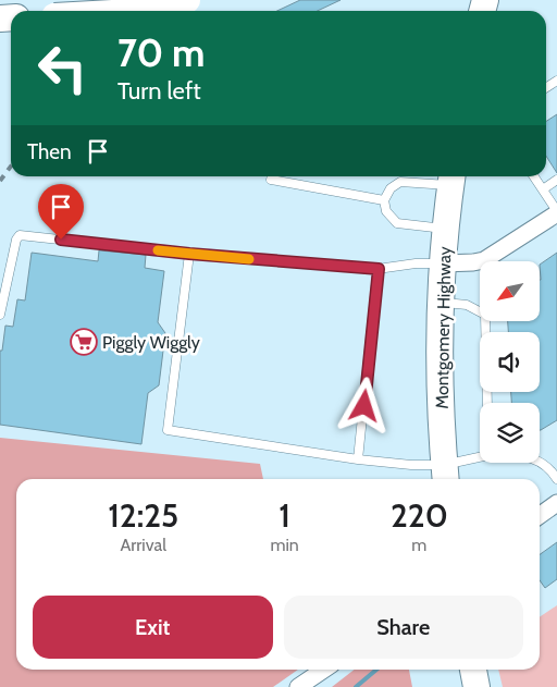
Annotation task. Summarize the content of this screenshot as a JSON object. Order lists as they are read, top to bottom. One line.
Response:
{"streets":{"main road":["Montgomery Highway"]},"places":{"supermarket":["Piggly Wiggly"]},"north":"bottom left","page":{"turn":["70 m","Turn left"],"then":"Then","eta":["12:25","Arrival","1","min","220","m"],"buttons":["Exit","Share"]}}
